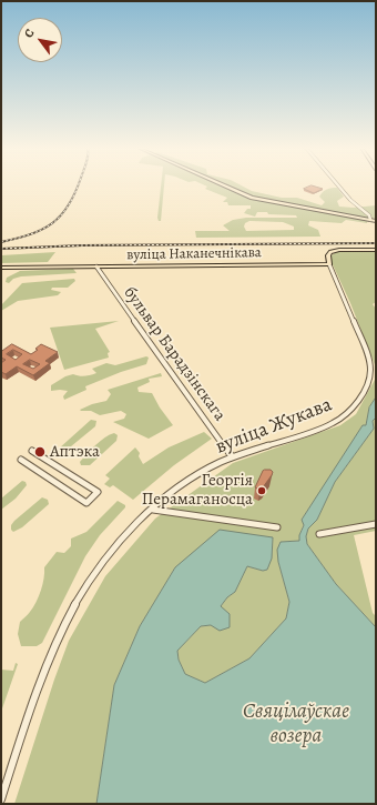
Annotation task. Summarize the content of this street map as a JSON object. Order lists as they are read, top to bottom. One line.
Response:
{"streets":{"main road":["вуліца Наканечнікава"],"street":["бульвар Барадзінскага","вуліца Жукава"]},"crossings":[["вуліца Наканечнікава","бульвар Барадзінскага"],["вуліца Наканечнікава","вуліца Жукава"],["бульвар Барадзінскага","вуліца Жукава"]],"water":["Свяцілаўскае возера"],"places":["Аптэка","Георгія Перамаганосца"],"north":"top left"}
